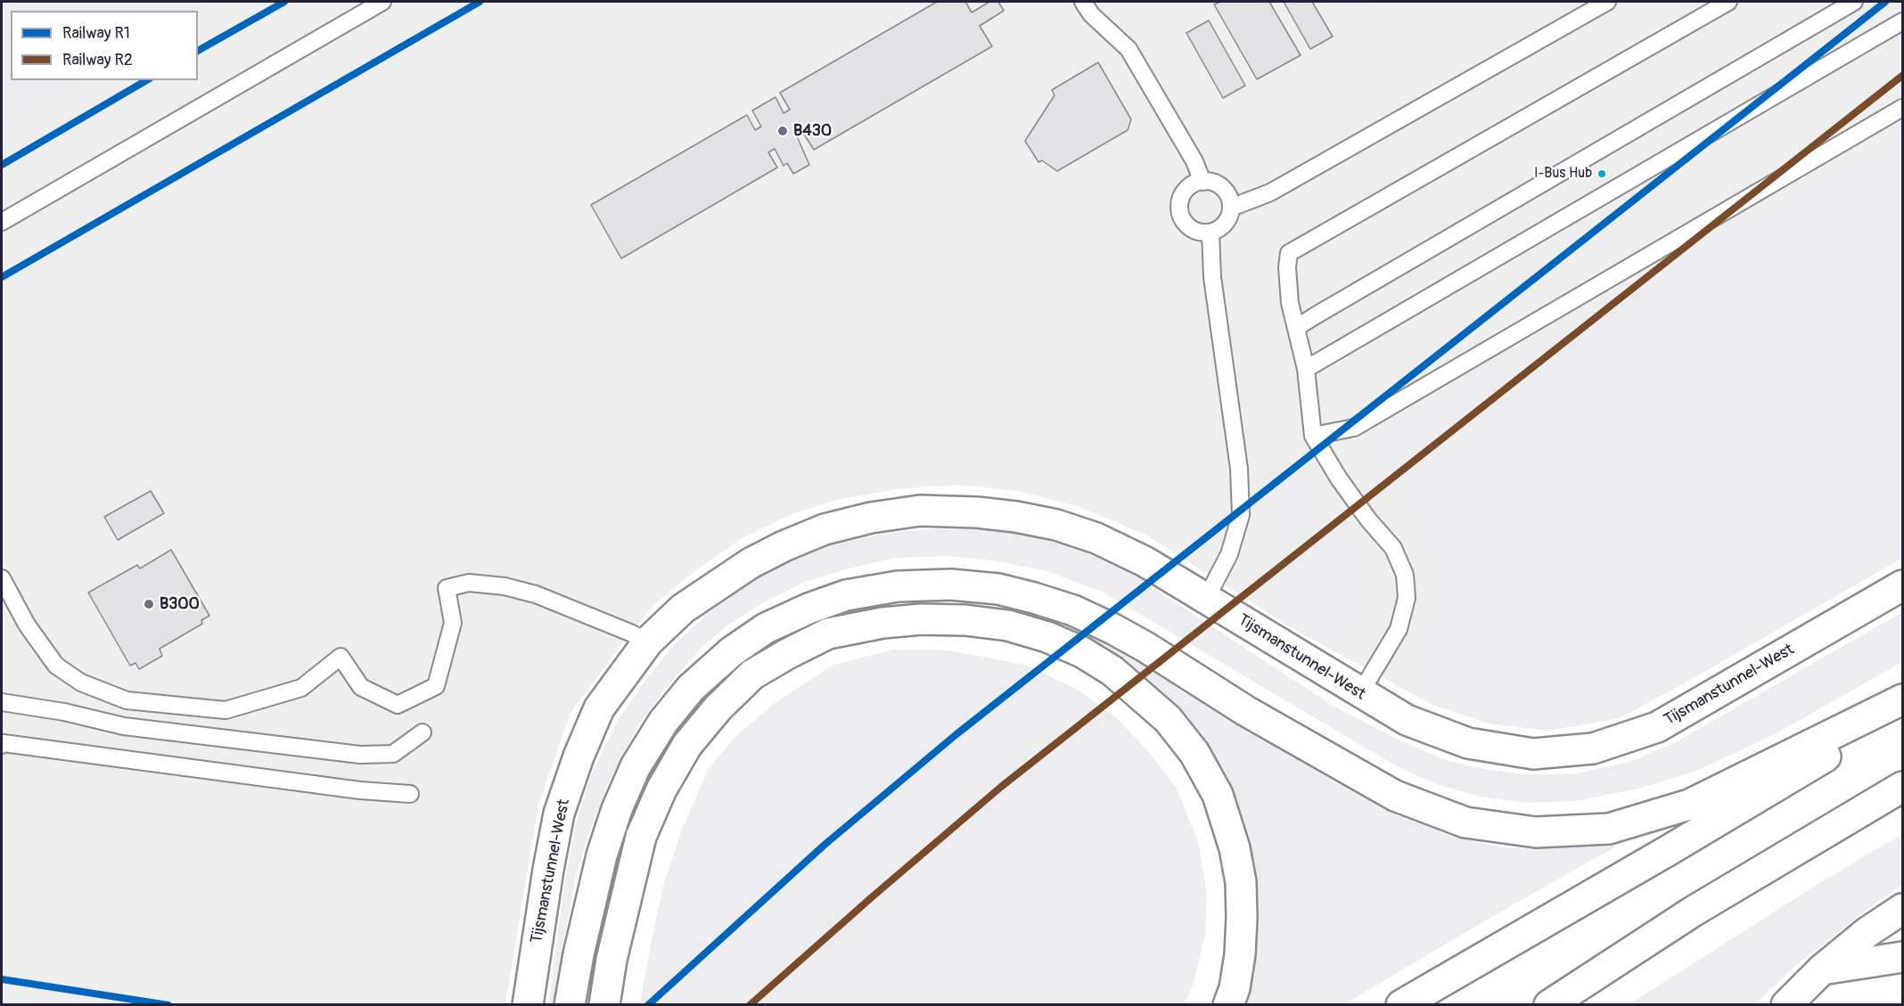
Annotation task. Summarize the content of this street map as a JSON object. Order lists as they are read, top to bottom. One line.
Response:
{"streets":{"main road":["Tijsmanstunnel-West"]},"places":["B430","I-Bus Hub","B300"],"lines":["rail line R1","rail line R2"],"legend":["Railway R1","Railway R2"]}
